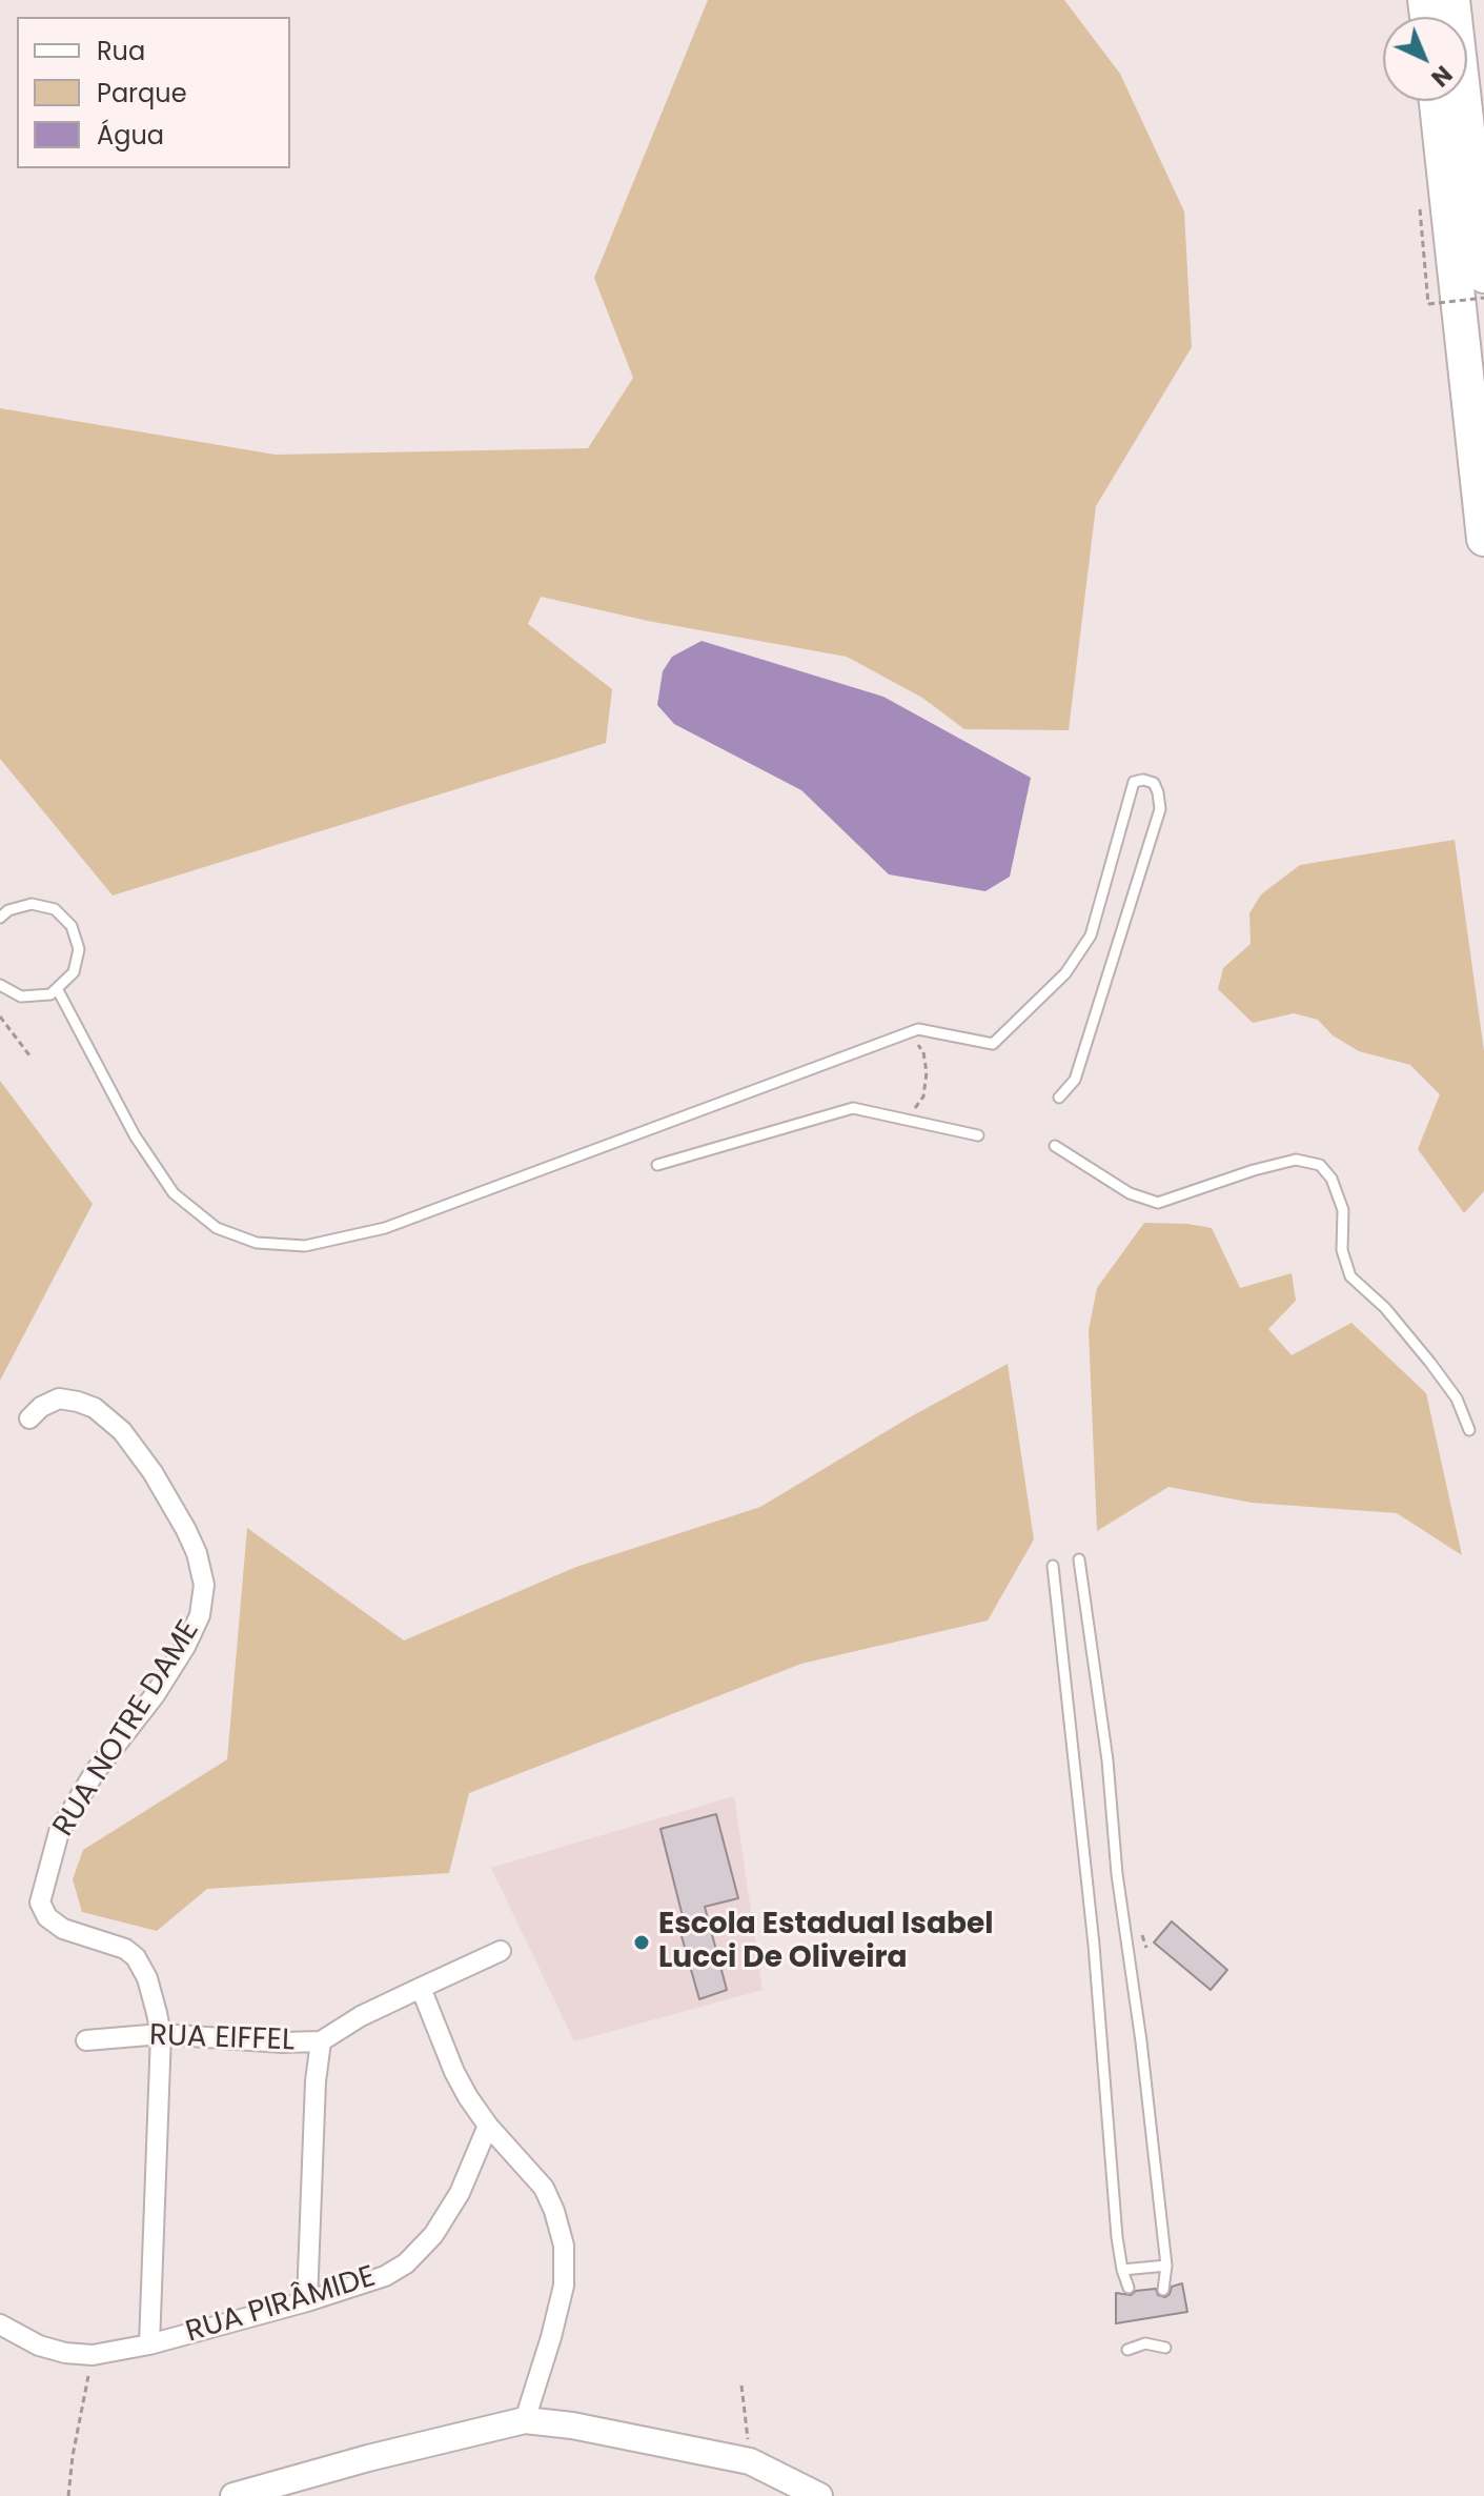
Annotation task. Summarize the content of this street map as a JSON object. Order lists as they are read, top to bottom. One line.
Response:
{"streets":{"street":["RUA NOTRE DAME","RUA EIFFEL","RUA PIRÂMIDE"]},"crossings":[["RUA NOTRE DAME","RUA EIFFEL"],["RUA NOTRE DAME","RUA PIRÂMIDE"]],"places":["Escola Estadual Isabel Lucci De Oliveira"],"legend":["Rua","Parque","Água"],"north":"bottom right"}
